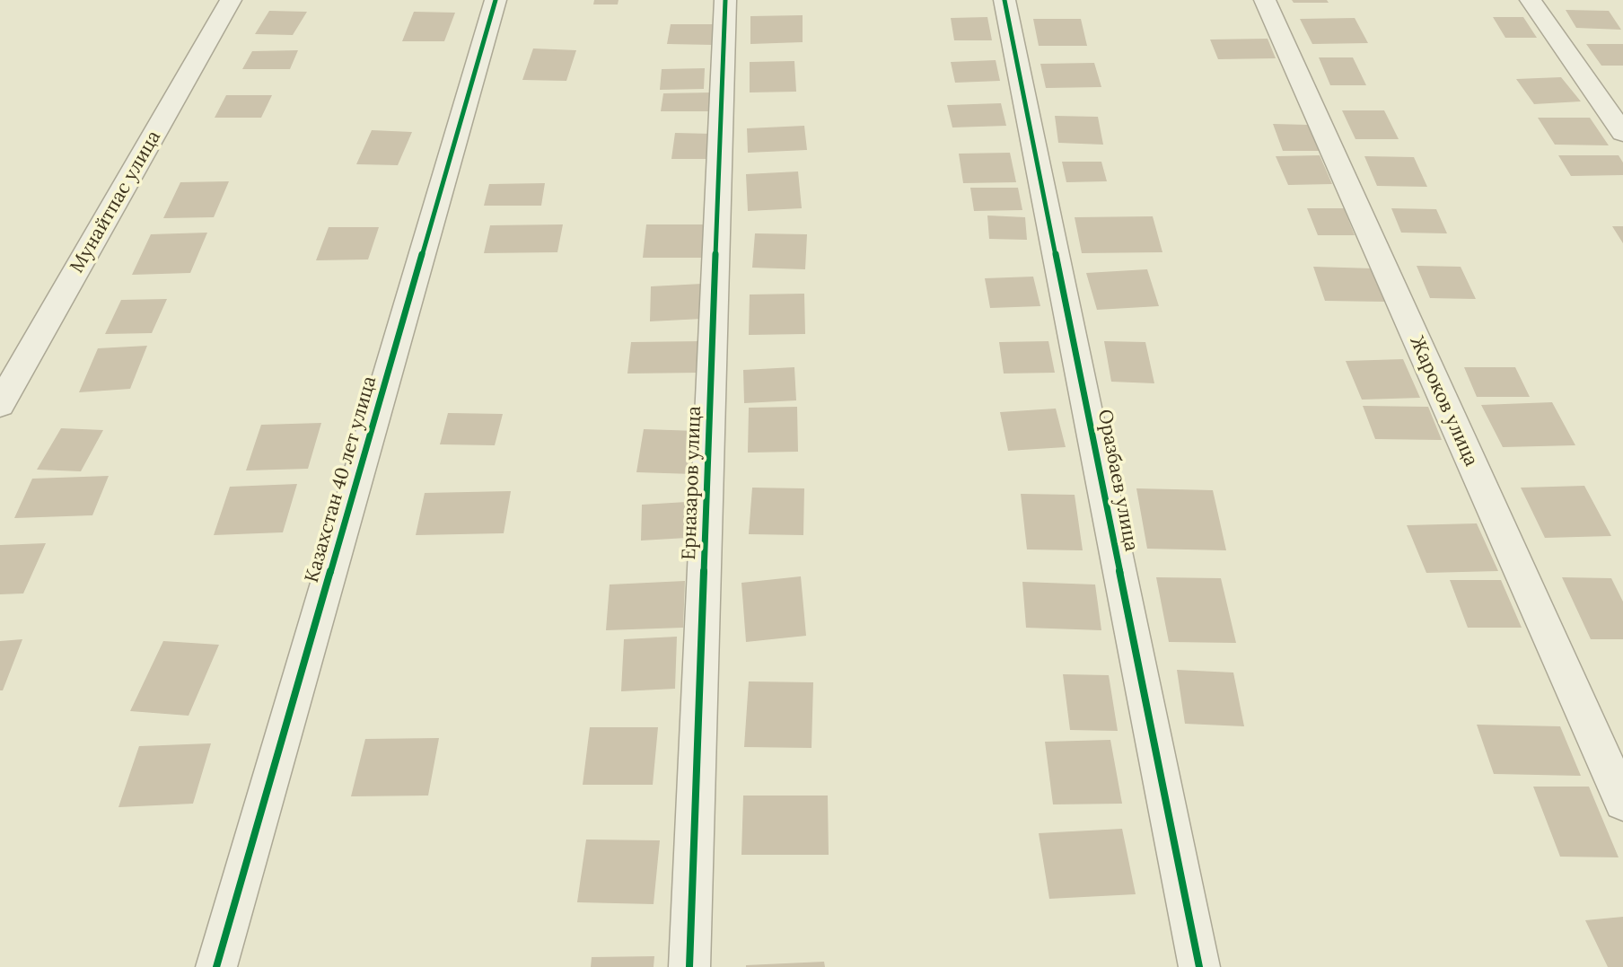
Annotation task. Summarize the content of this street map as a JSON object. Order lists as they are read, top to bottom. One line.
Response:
{"streets":{"street":["Мунайтпас улица","Жароков улица","Казахстан 40 лет улица","Оразбаев улица","Ерназаров улица"]}}
